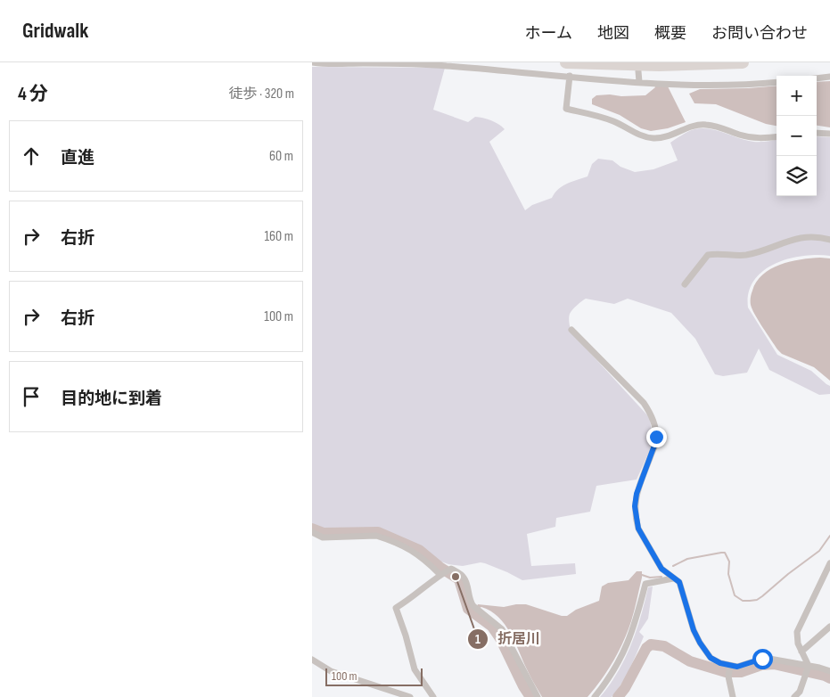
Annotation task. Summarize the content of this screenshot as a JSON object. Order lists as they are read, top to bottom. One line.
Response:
{"places":["折居川"],"scale_bar":"100 m","page":{"header":"Gridwalk","nav":["ホーム","地図","概要","お問い合わせ"],"heading":["4 分","徒歩 · 320 m"],"map_buttons":["+","−"],"list":[["直進","60 m"],["右折","160 m"],["右折","100 m"],"目的地に到着"],"scale":"100 m"}}
